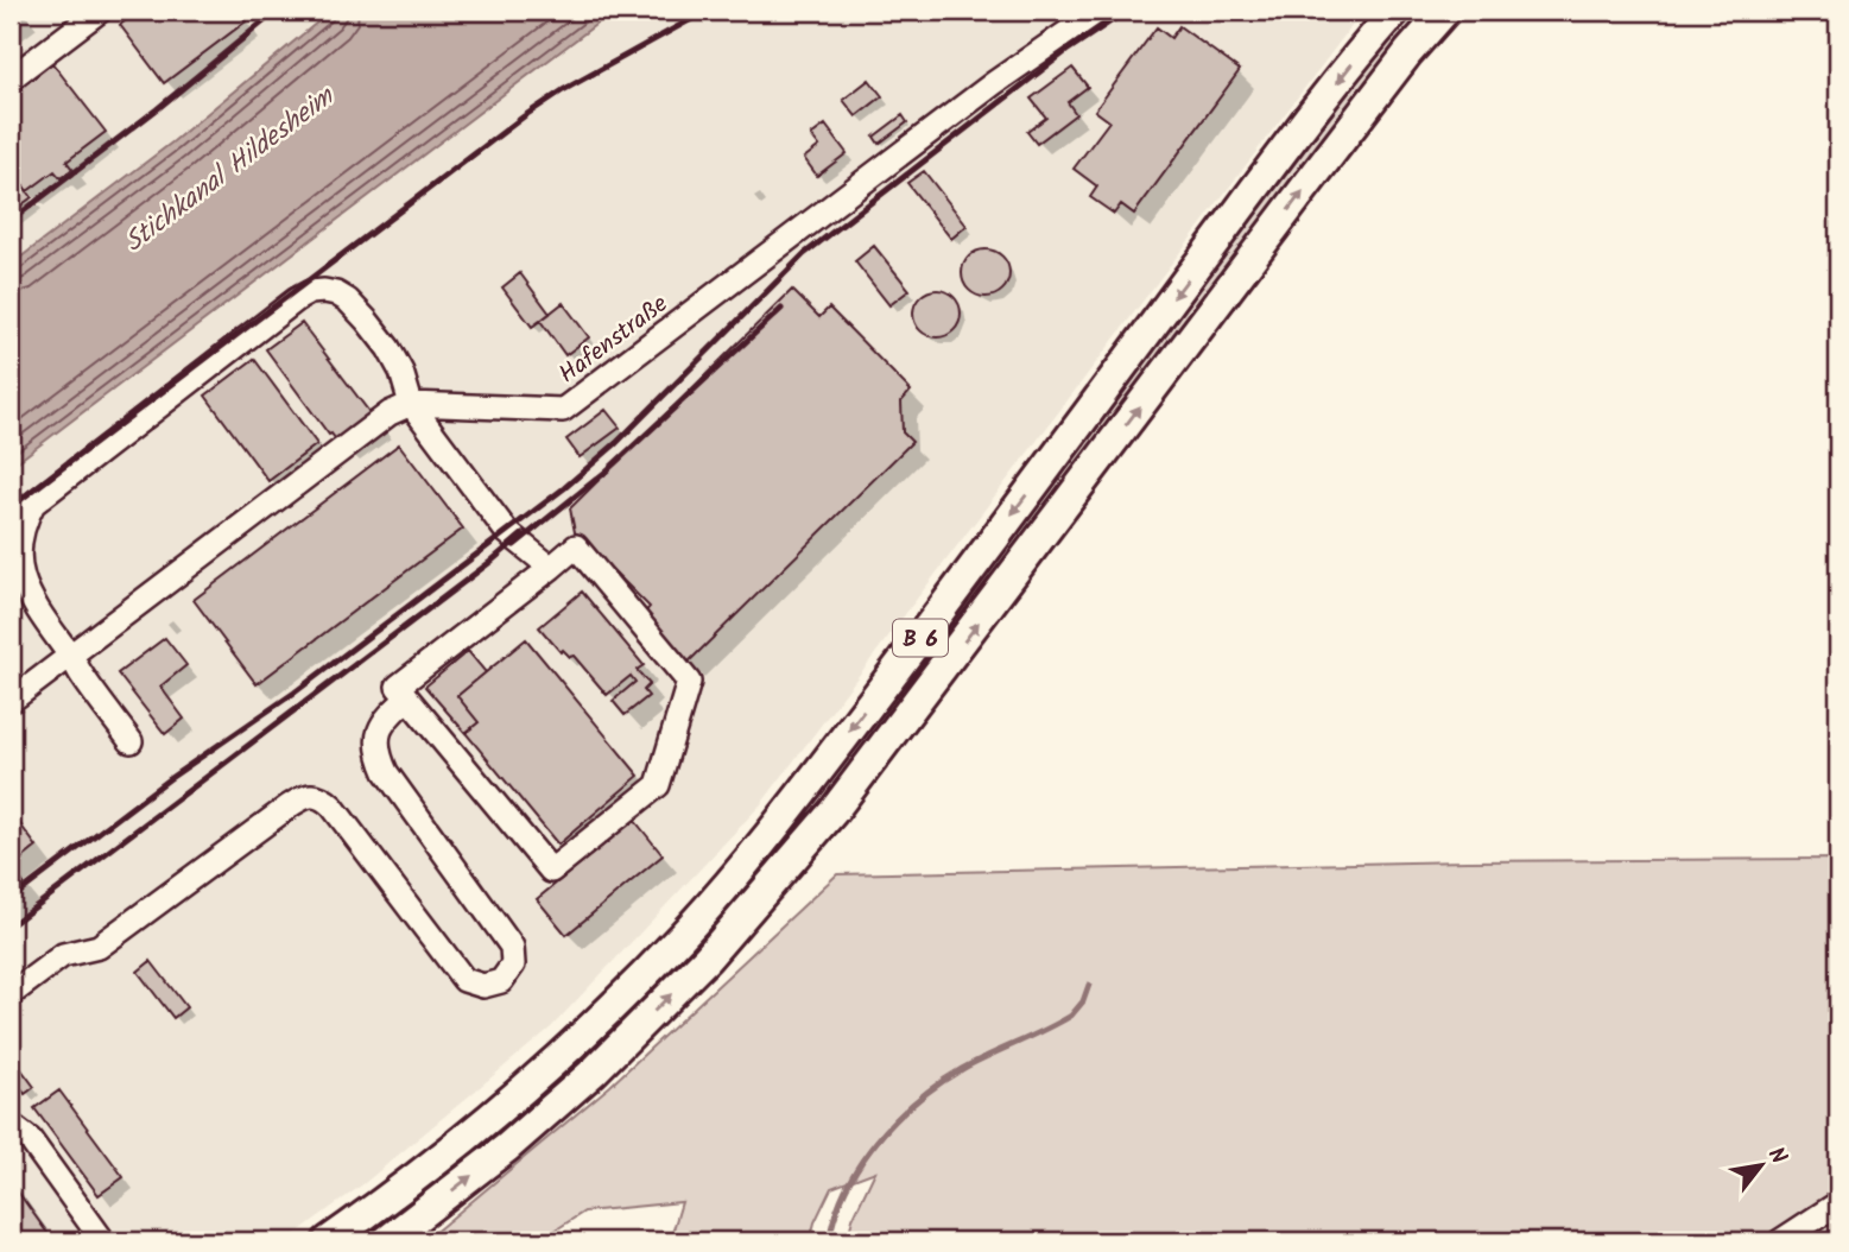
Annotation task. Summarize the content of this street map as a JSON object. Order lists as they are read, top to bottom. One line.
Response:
{"streets":{"main road":["B 6"],"street":["Hafenstraße"]},"water":["Stichkanal Hildesheim"],"north":"top right"}
